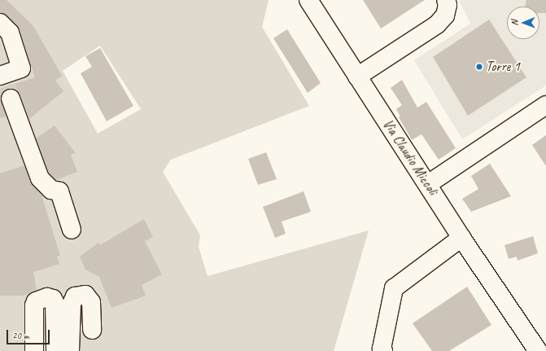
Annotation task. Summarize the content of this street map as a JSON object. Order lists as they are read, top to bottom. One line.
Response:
{"streets":{"street":["Via Claudio Miccoli"]},"places":["Torre 1"],"scale_bar":"20 m","north":"left"}
